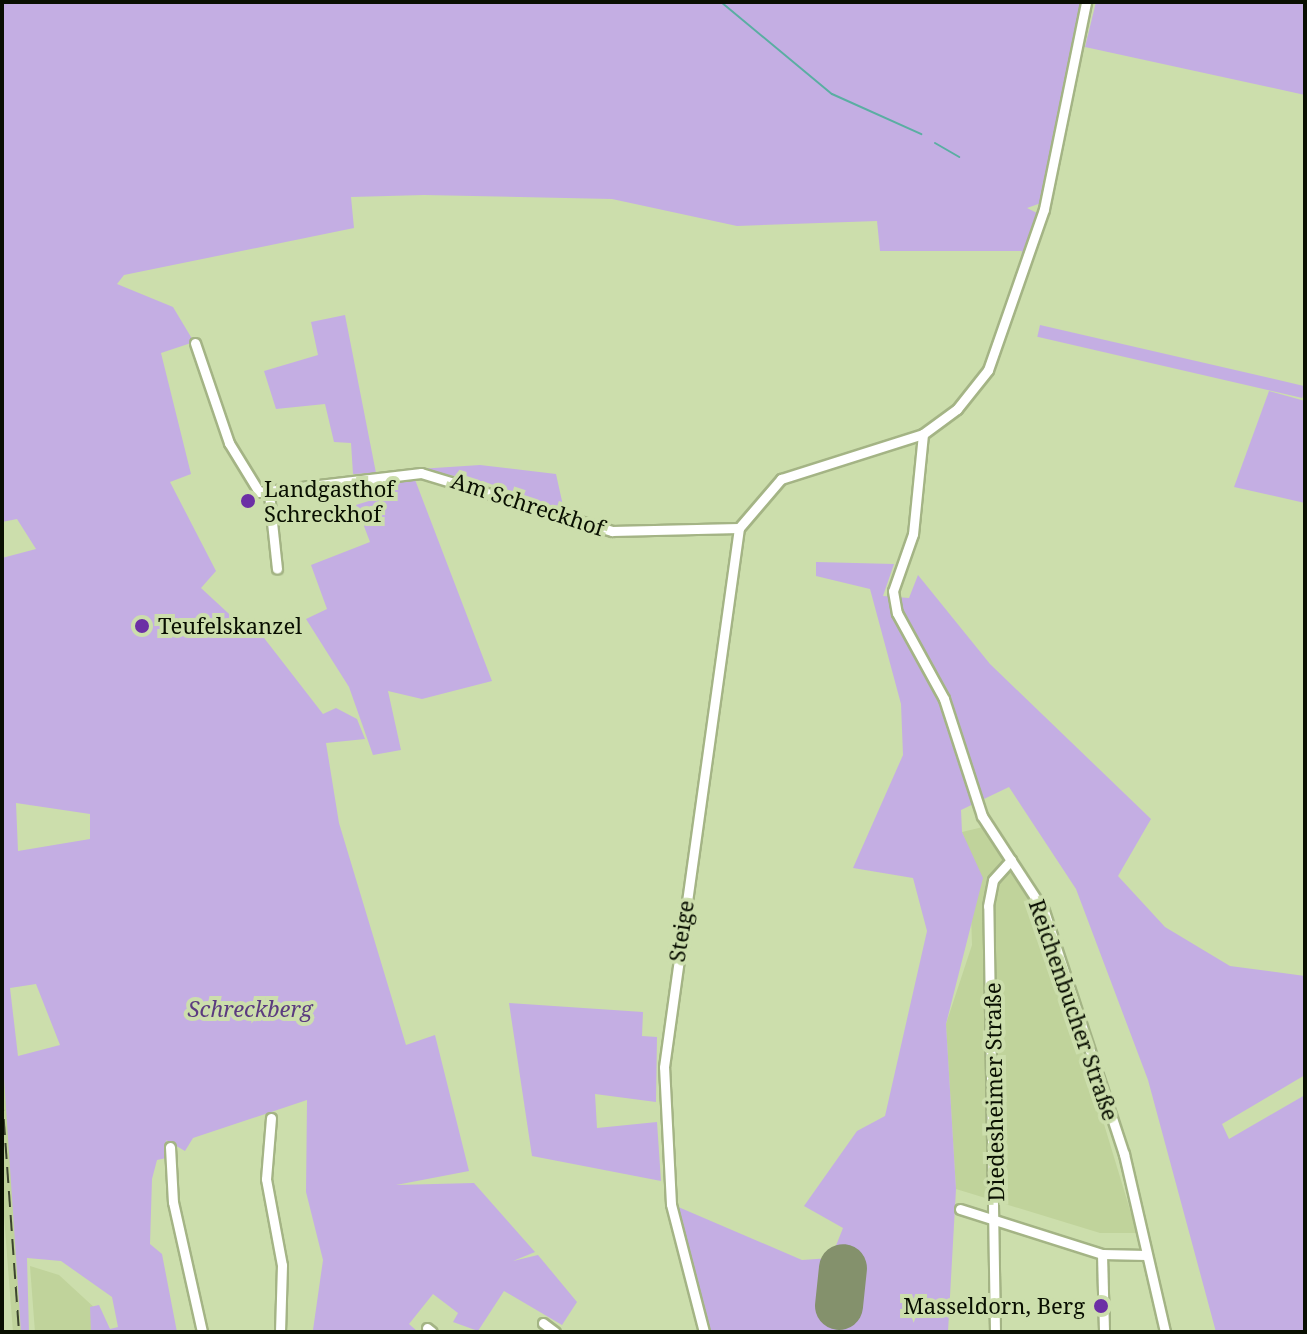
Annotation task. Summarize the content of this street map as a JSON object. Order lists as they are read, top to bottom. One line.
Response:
{"streets":{"street":["Am Schreckhof","Steige","Reichenbucher Straße","Diedesheimer Straße"]},"crossings":[["Am Schreckhof","Steige"],["Reichenbucher Straße","Diedesheimer Straße"]],"parks":["Schreckberg"],"places":["Landgasthof Schreckhof","Teufelskanzel","Masseldorn, Berg"]}
